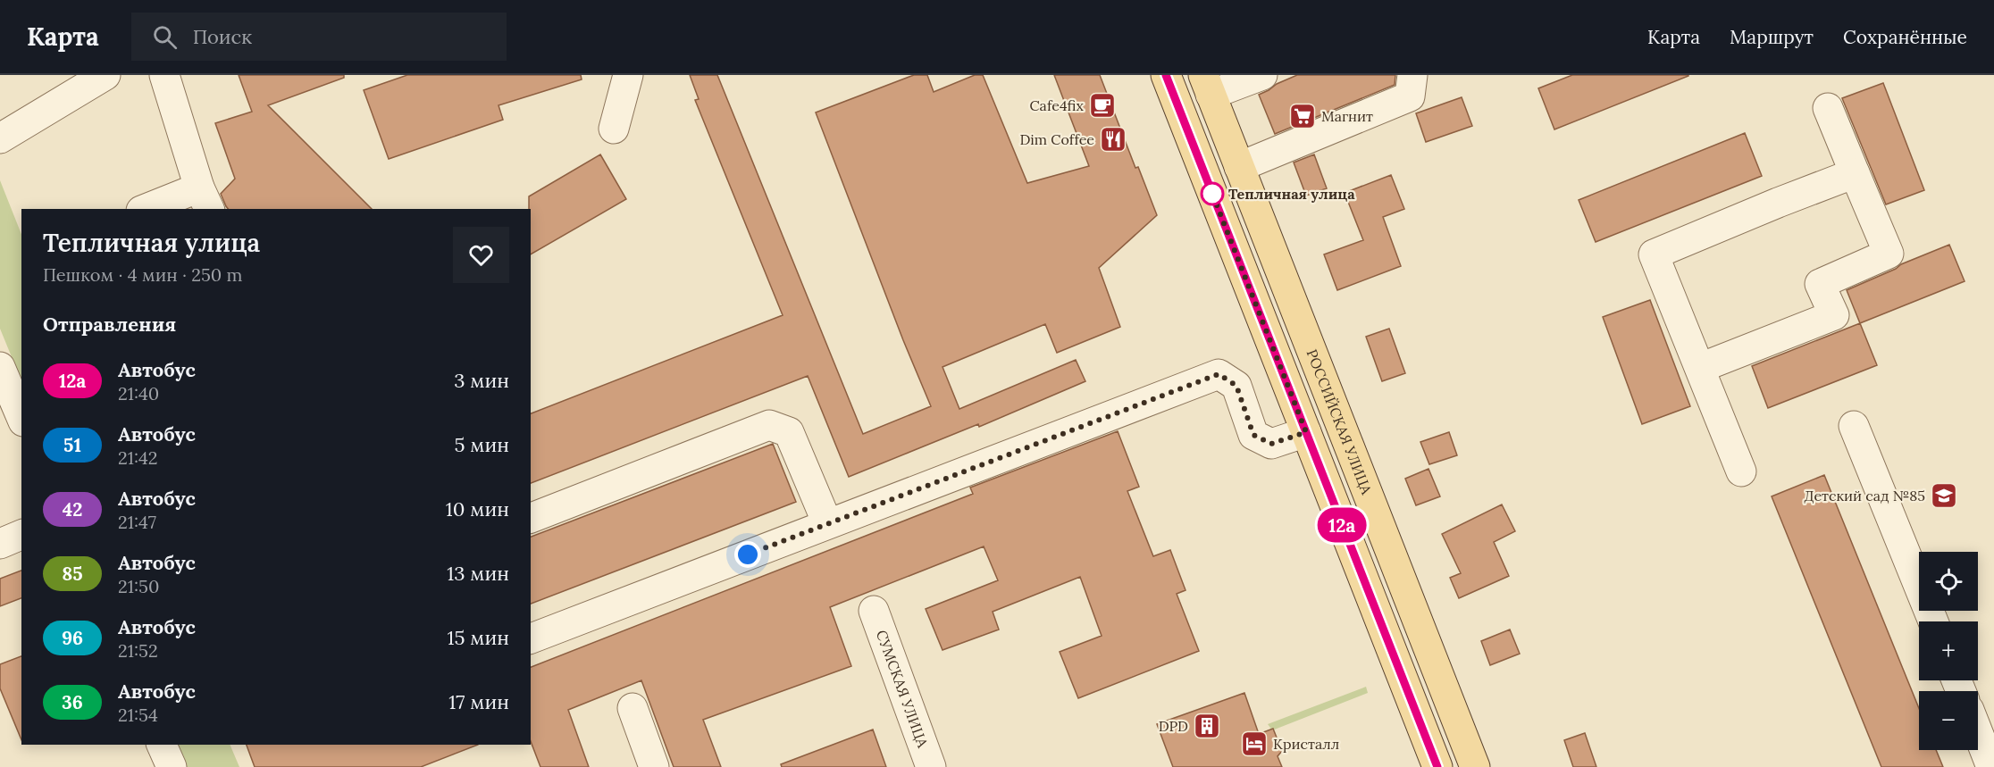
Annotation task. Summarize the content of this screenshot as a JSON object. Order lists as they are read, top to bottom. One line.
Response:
{"streets":{"main road":["РОССИЙСКАЯ УЛИЦА"],"street":["СУМСКАЯ УЛИЦА"]},"places":{"cafe":["Cafe4fix"],"supermarket":["Магнит"],"restaurant":["Dim Coffee"],"other":["Тепличная улица"],"school or university":["Детский сад №85"],"building":["DPD"],"hotel":["Кристалл"]},"lines":["bus line 12a"],"page":{"header":"Карта","search":"Поиск","nav":["Карта","Маршрут","Сохранённые"],"on_map":"12a","heading":[["Тепличная улица","Пешком · 4 мин · 250 m"],"Отправления"],"list":[{"mark":"12a","name":"Автобус","note":"21:40","value":"3 мин"},{"mark":"51","name":"Автобус","note":"21:42","value":"5 мин"},{"mark":"42","name":"Автобус","note":"21:47","value":"10 мин"},{"mark":"85","name":"Автобус","note":"21:50","value":"13 мин"},{"mark":"96","name":"Автобус","note":"21:52","value":"15 мин"},{"mark":"36","name":"Автобус","note":"21:54","value":"17 мин"}],"map_buttons":["+","−"]}}
